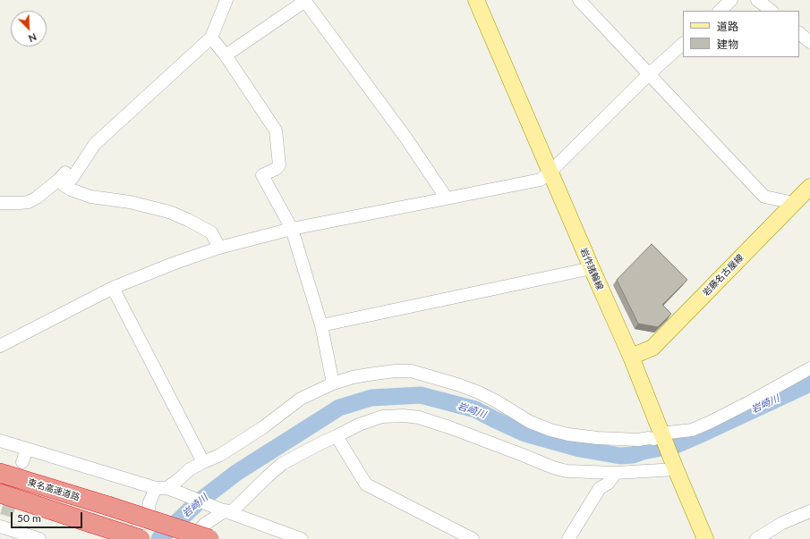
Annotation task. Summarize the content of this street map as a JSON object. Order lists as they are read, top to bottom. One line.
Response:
{"streets":{"highway":["東名高速道路"],"main road":["岩作諸輪線","岩藤名古屋線"]},"crossings":[["岩作諸輪線","岩藤名古屋線"]],"water":["岩崎川"],"legend":["道路","建物"],"scale_bar":"50 m","north":"bottom right"}
